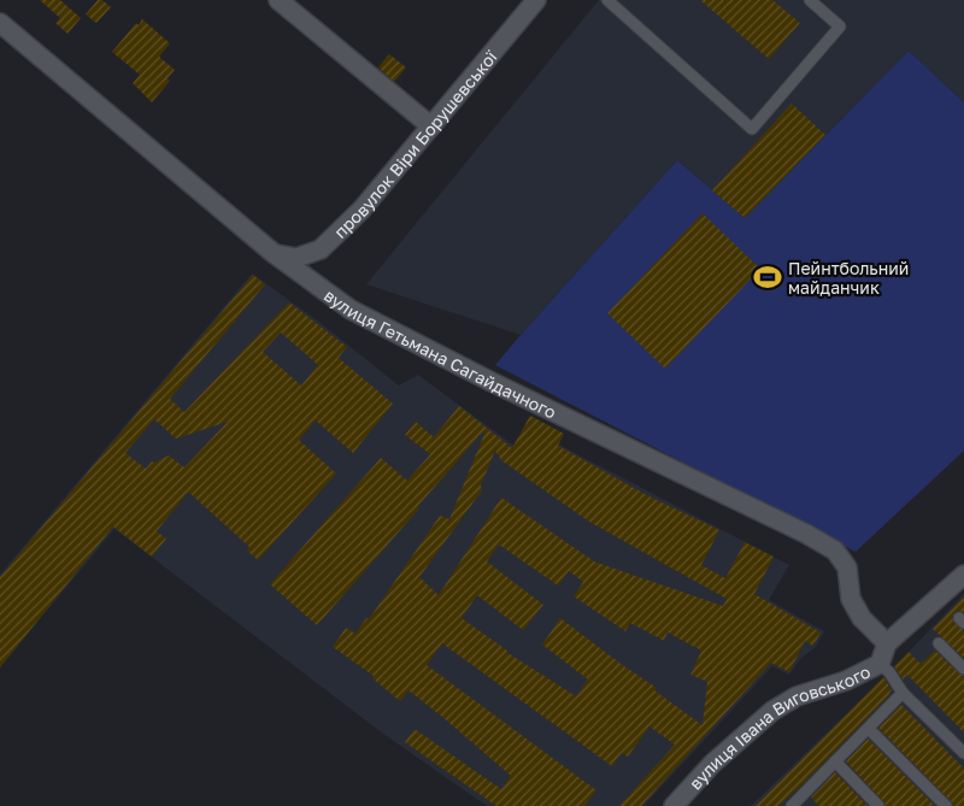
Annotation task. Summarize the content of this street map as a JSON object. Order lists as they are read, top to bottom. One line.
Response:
{"streets":{"street":["провулок Віри Борушевської","вулиця Гетьмана Сагайдачного","вулиця Івана Виговського"]},"crossings":[["провулок Віри Борушевської","вулиця Гетьмана Сагайдачного"],["вулиця Гетьмана Сагайдачного","вулиця Івана Виговського"]],"places":{"sports":["Пейнтбольний майданчик"]}}
